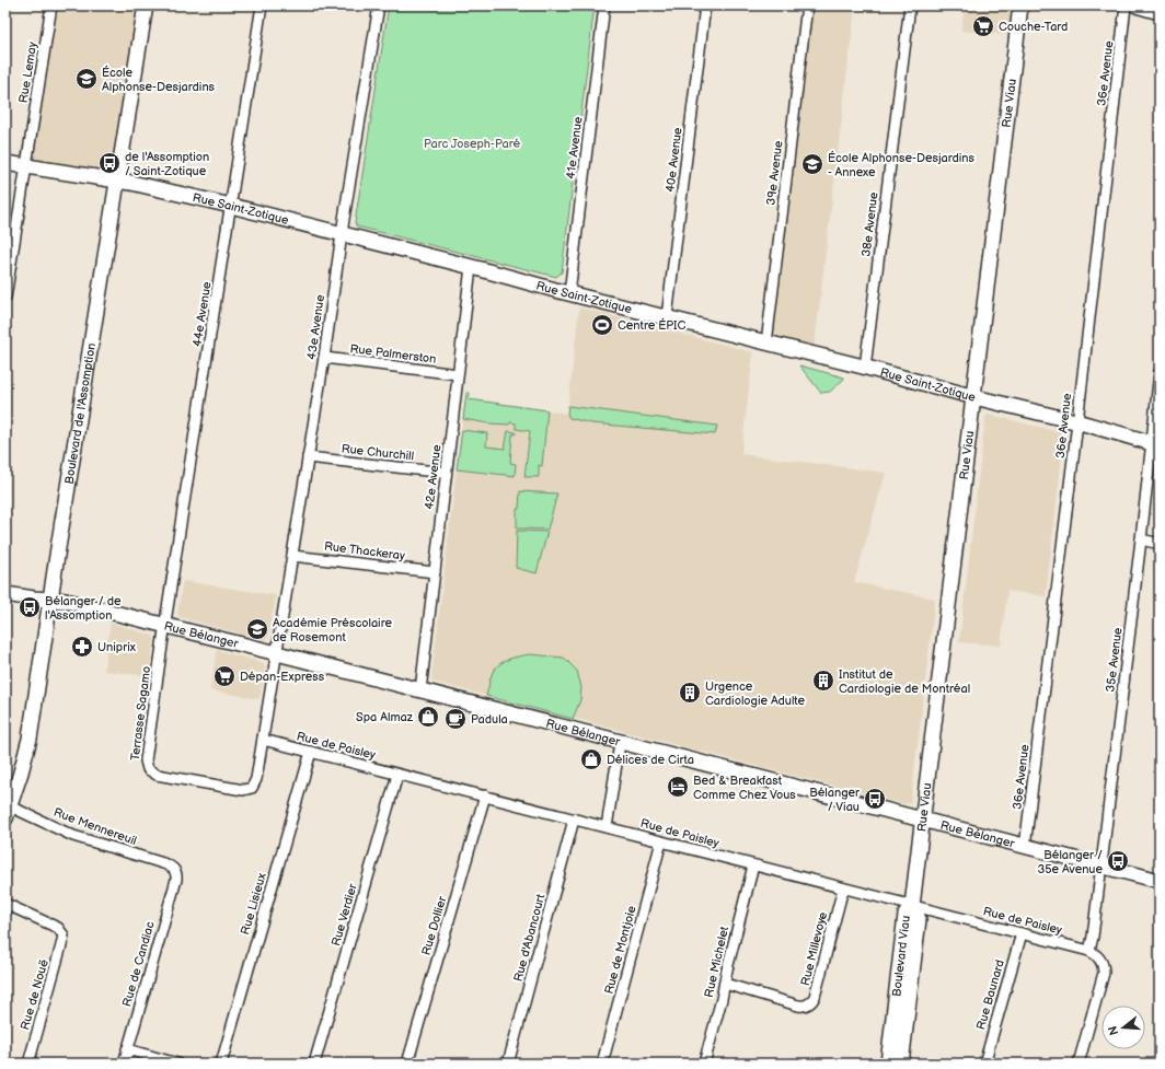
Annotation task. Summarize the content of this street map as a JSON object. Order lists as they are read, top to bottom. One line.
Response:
{"streets":{"street":["Rue Lemay","36e Avenue","Rue Viau","41e Avenue","40e Avenue","39e Avenue","Rue Saint-Zotique","38e Avenue","44e Avenue","43e Avenue","Rue Palmerston","Boulevard de l'Assomption","Rue Churchill","42e Avenue","Rue Thackeray","Rue Bélanger","35e Avenue","Terrasse Sagamo","Rue de Paisley","Rue Mennereuil","Rue Lisieux","Rue Verdier","Rue Dollier","Rue d'Abancourt","Rue Millevoye","Rue de Montjoie","Boulevard Viau","Rue Michelet","Rue de Candiac","Rue de Nouë","Rue Baunard"]},"crossings":[["Rue Lemay","Rue Saint-Zotique"],["36e Avenue","Rue Saint-Zotique"],["36e Avenue","Rue Bélanger"],["Rue Viau","Rue Saint-Zotique"],["Rue Viau","Rue Bélanger"],["Rue Viau","Rue de Paisley"],["Rue Viau","Boulevard Viau"],["41e Avenue","Rue Saint-Zotique"],["40e Avenue","Rue Saint-Zotique"],["39e Avenue","Rue Saint-Zotique"],["Rue Saint-Zotique","38e Avenue"],["Rue Saint-Zotique","44e Avenue"],["Rue Saint-Zotique","43e Avenue"],["Rue Saint-Zotique","Boulevard de l'Assomption"],["Rue Saint-Zotique","42e Avenue"],["Rue Saint-Zotique","35e Avenue"],["44e Avenue","Rue Bélanger"],["44e Avenue","Terrasse Sagamo"],["43e Avenue","Rue Palmerston"],["43e Avenue","Rue Churchill"],["43e Avenue","Rue Thackeray"],["43e Avenue","Rue Bélanger"],["43e Avenue","Terrasse Sagamo"],["Rue Palmerston","42e Avenue"],["Boulevard de l'Assomption","Rue Bélanger"],["Boulevard de l'Assomption","Rue Mennereuil"],["Rue Churchill","42e Avenue"],["42e Avenue","Rue Thackeray"],["42e Avenue","Rue Bélanger"],["Rue Bélanger","35e Avenue"],["Rue Bélanger","Terrasse Sagamo"],["35e Avenue","Rue de Paisley"],["Terrasse Sagamo","Rue de Paisley"],["Rue de Paisley","Rue Lisieux"],["Rue de Paisley","Rue Verdier"],["Rue de Paisley","Rue Dollier"],["Rue de Paisley","Rue d'Abancourt"],["Rue de Paisley","Rue Millevoye"],["Rue de Paisley","Rue de Montjoie"],["Rue de Paisley","Boulevard Viau"],["Rue de Paisley","Rue Michelet"],["Rue de Paisley","Rue Baunard"],["Rue Mennereuil","Rue de Candiac"],["Rue Millevoye","Rue Michelet"]],"parks":["Parc Joseph-Paré"],"places":{"supermarket":["Couche-Tard","Dépan-Express"],"school or university":["École Alphonse-Desjardins","École Alphonse-Desjardins - Annexe","Académie Préscolaire de Rosemont"],"bus stop":["de l'Assomption / Saint-Zotique","Bélanger / de l'Assomption","Bélanger / Viau","Bélanger / 35e Avenue"],"sports":["Centre ÉPIC"],"pharmacy":["Uniprix"],"building":["Institut de Cardiologie de Montréal","Urgence Cardiologie Adulte"],"shop":["Spa Almaz","Délices de Cirta"],"cafe":["Padula"],"hotel":["Bed & Breakfast Comme Chez Vous"]},"north":"left"}
